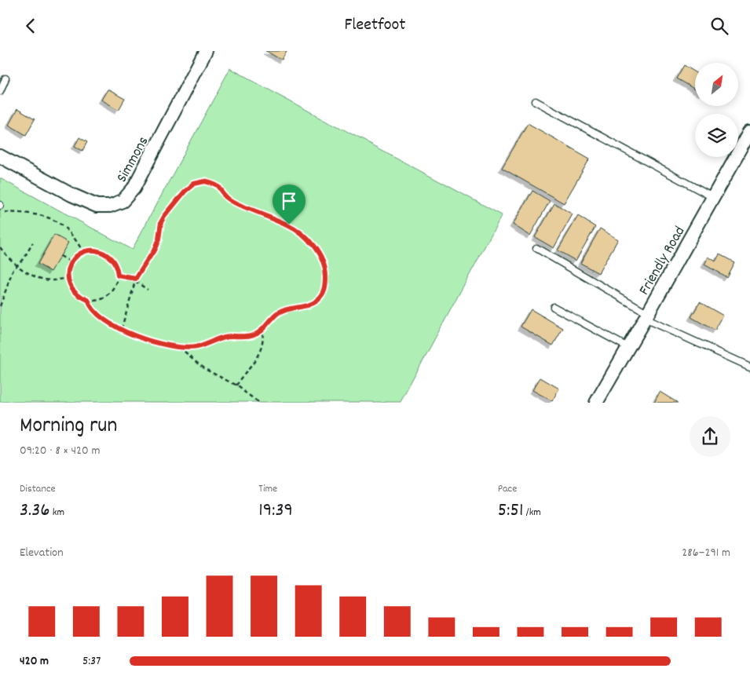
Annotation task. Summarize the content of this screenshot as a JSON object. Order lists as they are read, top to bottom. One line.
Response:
{"streets":{"street":["Simmons","Friendly Road"]},"north":"top right","page":{"header":"Fleetfoot","heading":["Morning run","09:20 · 8 × 420 m"],"stats":[["Distance","3.36 km"],["Time","19:39"],["Pace","5:51 /km"]],"chart":["Elevation","286–291 m"],"list":[{"name":"420 m","note":"5:37"}]}}
